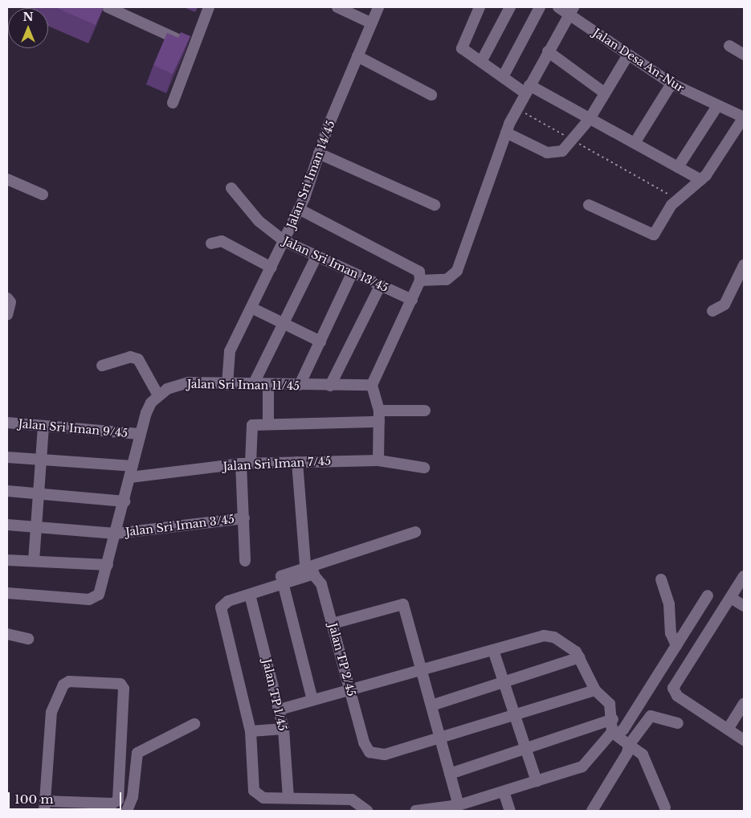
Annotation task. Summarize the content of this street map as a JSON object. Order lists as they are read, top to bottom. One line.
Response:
{"streets":{"street":["Jalan Desa An-Nur","Jalan Sri Iman 14/45","Jalan Sri Iman 13/45","Jalan Sri Iman 11/45","Jalan Sri Iman 9/45","Jalan Sri Iman 7/45","Jalan Sri Iman 3/45","Jalan TP 2/45","Jalan TP 1/45"]},"crossings":[["Jalan Sri Iman 14/45","Jalan Sri Iman 13/45"],["Jalan Sri Iman 14/45","Jalan Sri Iman 11/45"],["Jalan Sri Iman 7/45","Jalan TP 2/45"]],"scale_bar":"100 m","north":"top"}
